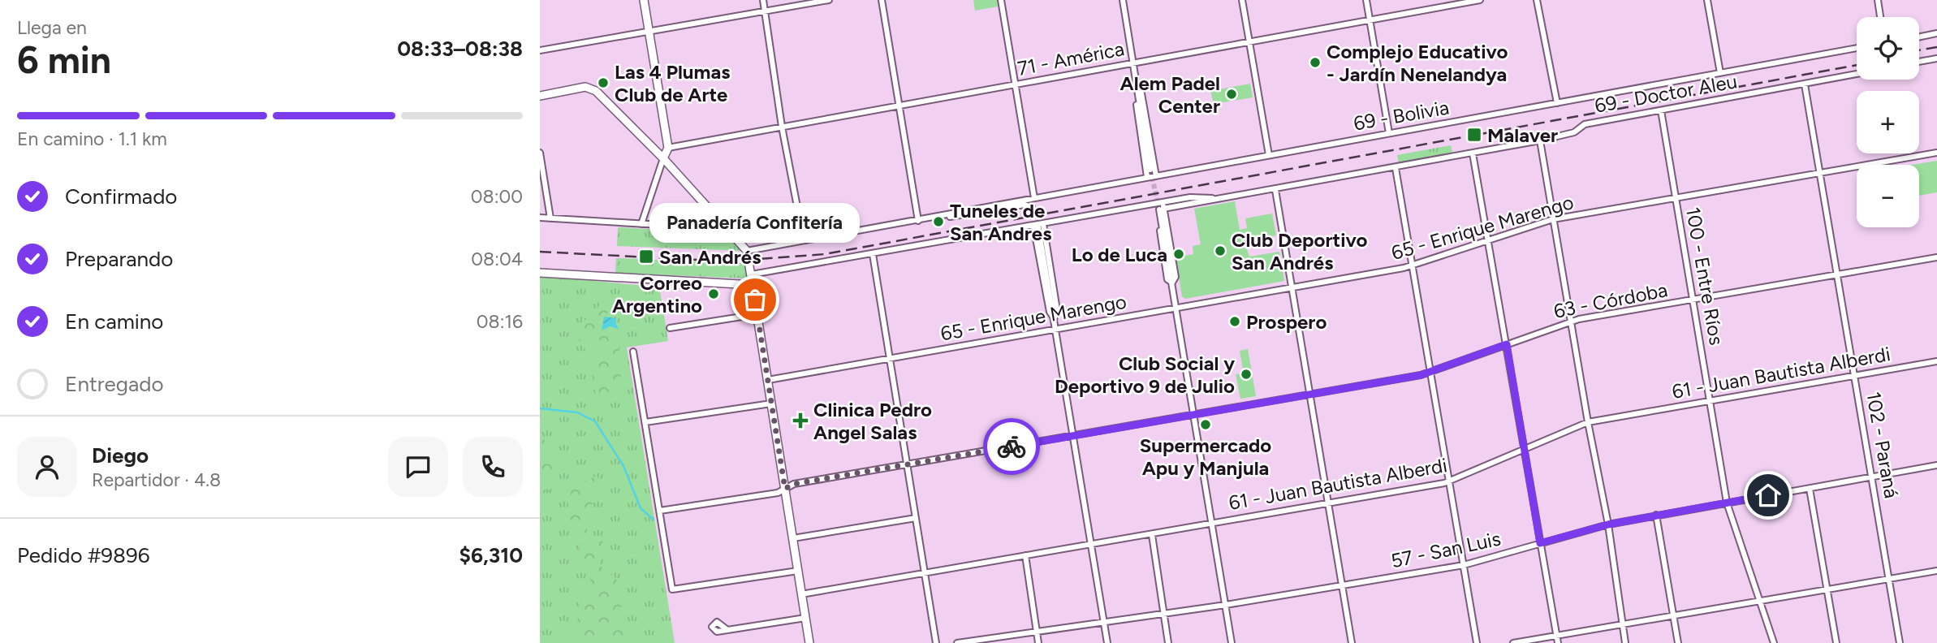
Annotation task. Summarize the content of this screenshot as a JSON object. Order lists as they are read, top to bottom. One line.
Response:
{"streets":{"street":["71 - América","69 - Doctor Aleu","69 - Bolivia","65 - Enrique Marengo","100 - Entre Ríos","63 - Córdoba","61 - Juan Bautista Alberdi","102 - Paraná","57 - San Luis"]},"crossings":[["69 - Doctor Aleu","100 - Entre Ríos"],["69 - Doctor Aleu","102 - Paraná"],["65 - Enrique Marengo","100 - Entre Ríos"],["65 - Enrique Marengo","102 - Paraná"],["100 - Entre Ríos","63 - Córdoba"],["100 - Entre Ríos","61 - Juan Bautista Alberdi"],["100 - Entre Ríos","57 - San Luis"],["63 - Córdoba","102 - Paraná"],["61 - Juan Bautista Alberdi","102 - Paraná"],["102 - Paraná","57 - San Luis"]],"places":{"other":["Complejo Educativo - Jardín Nenelandya","Las 4 Plumas Club de Arte","Alem Padel Center","Tuneles de San Andres","Club Deportivo San Andrés","Lo de Luca","Correo Argentino","Panadería Confitería","Prospero","Club Social y Deportivo 9 de Julio","Supermercado Apu y Manjula"],"transit":["Malaver","San Andrés"],"health":["Clinica Pedro Angel Salas"]},"page":{"heading":["6 min","Llega en","08:33–08:38"],"panel":["Diego","Repartidor · 4.8","Pedido #9896","$6,310"],"map_buttons":["+","−"],"bar":"En camino · 1.1 km","list":[["Confirmado","08:00"],["Preparando","08:04"],["En camino","08:16"],"Entregado"],"bubble":"Panadería Confitería"}}
